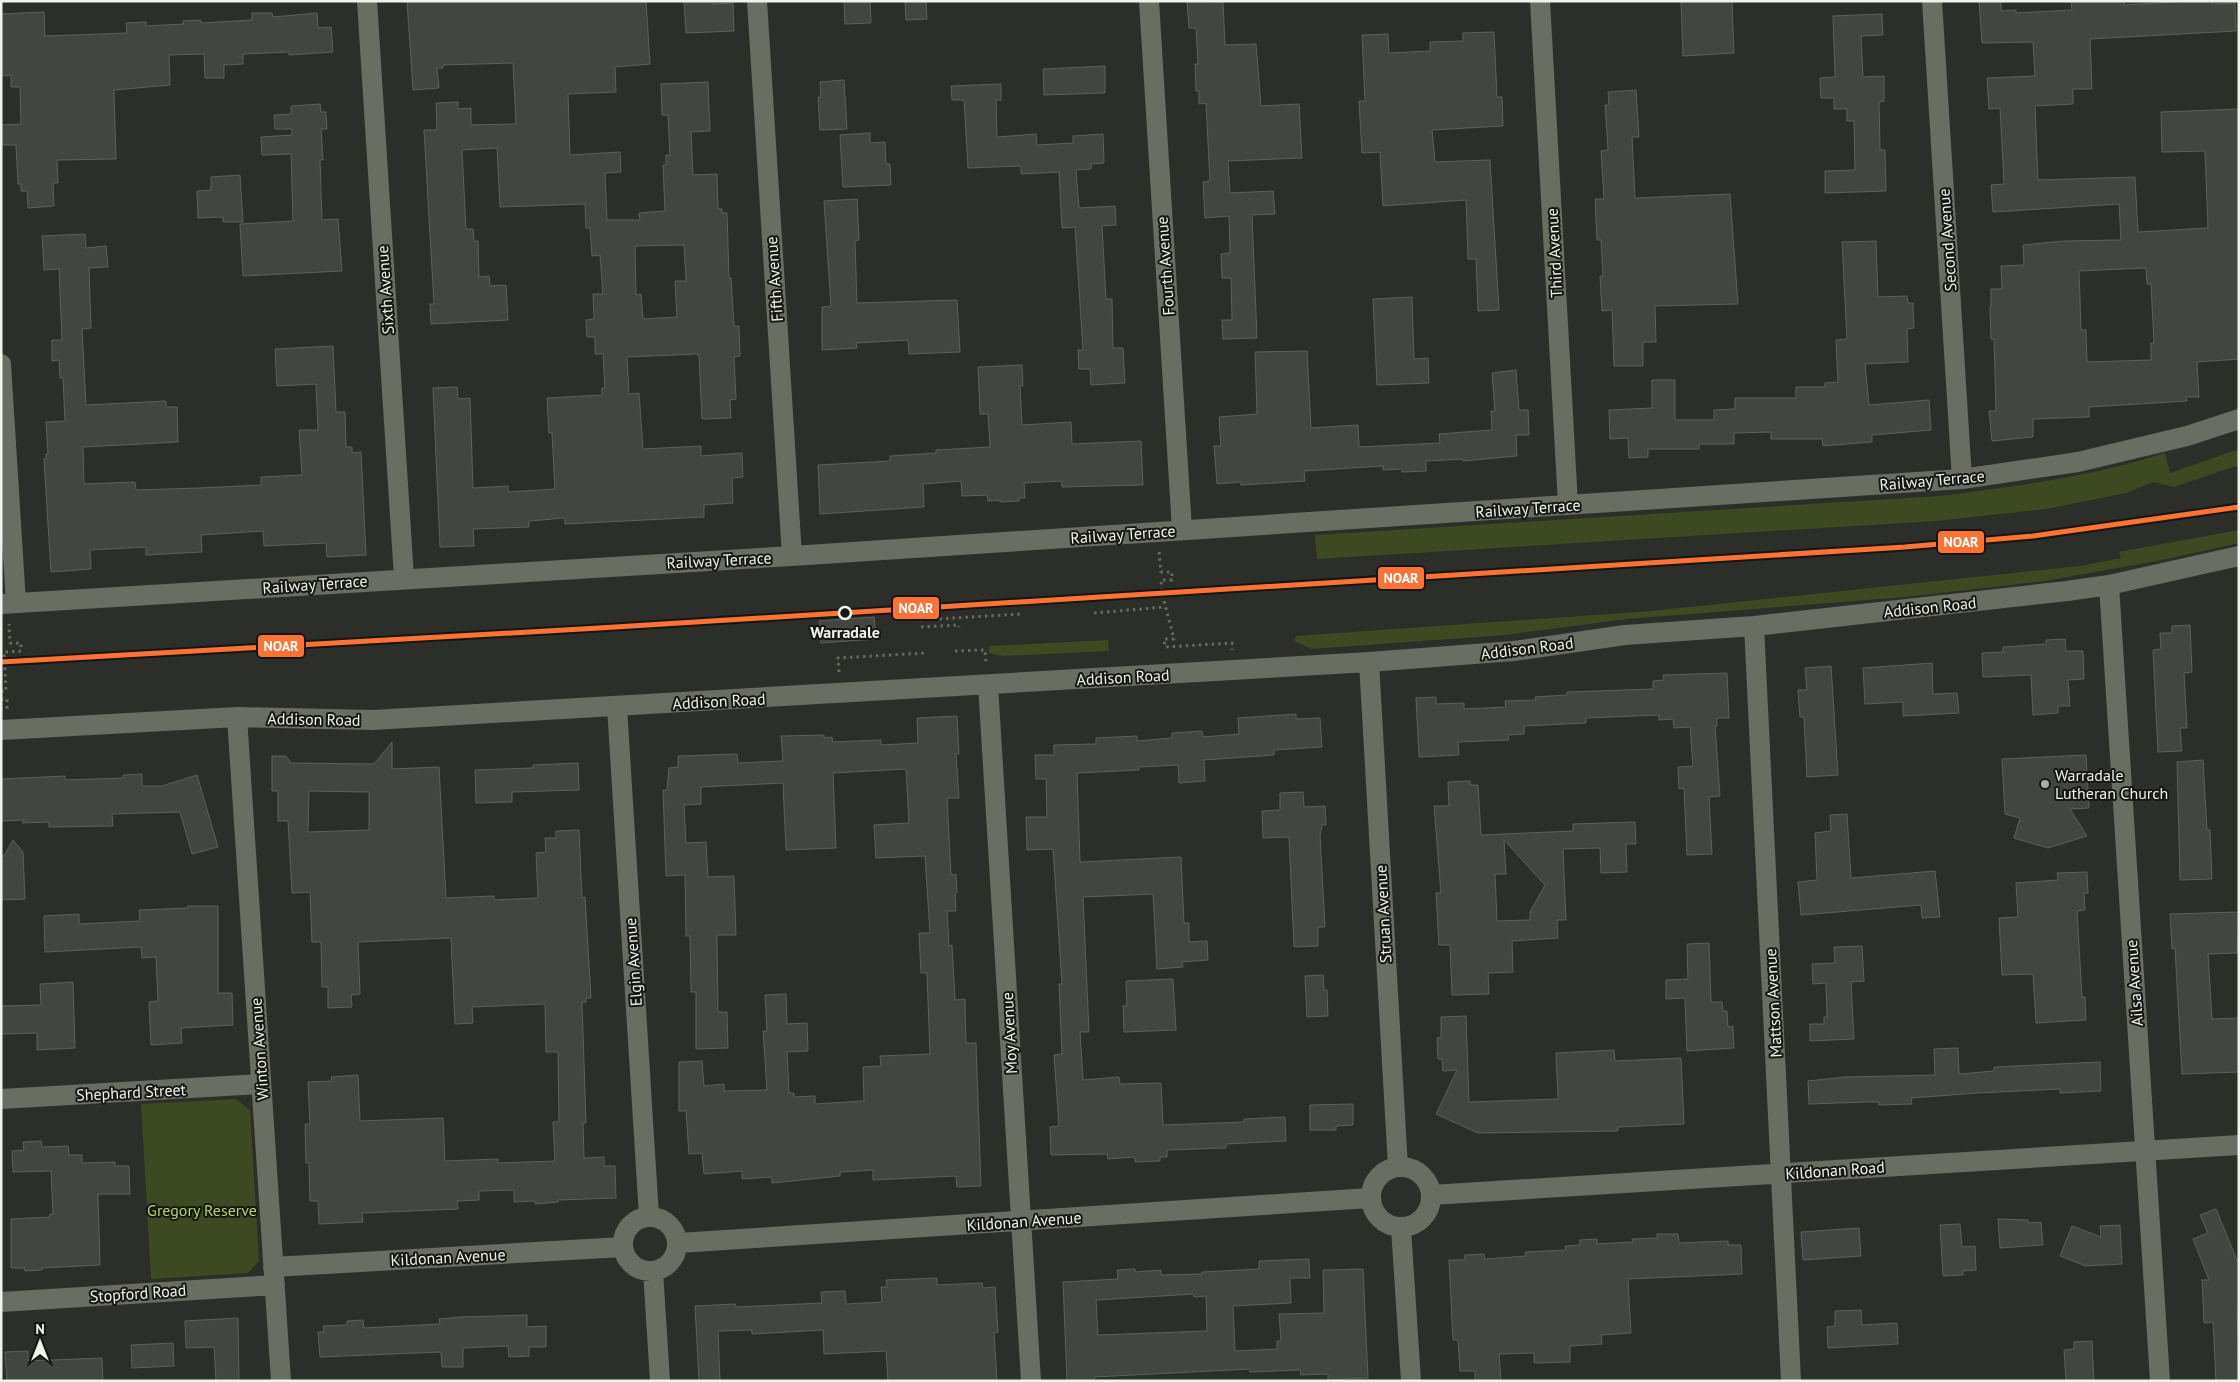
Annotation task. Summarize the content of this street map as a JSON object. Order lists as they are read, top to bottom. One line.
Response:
{"streets":{"street":["Second Avenue","Third Avenue","Fourth Avenue","Fifth Avenue","Sixth Avenue","Railway Terrace","Addison Road","Struan Avenue","Elgin Avenue","Ailsa Avenue","Mattson Avenue","Moy Avenue","Winton Avenue","Shephard Street","Kildonan Road","Kildonan Avenue","Stopford Road"]},"crossings":[["Second Avenue","Railway Terrace"],["Third Avenue","Railway Terrace"],["Fourth Avenue","Railway Terrace"],["Fifth Avenue","Railway Terrace"],["Sixth Avenue","Railway Terrace"],["Addison Road","Struan Avenue"],["Addison Road","Elgin Avenue"],["Addison Road","Ailsa Avenue"],["Addison Road","Mattson Avenue"],["Addison Road","Moy Avenue"],["Addison Road","Winton Avenue"],["Struan Avenue","Kildonan Road"],["Struan Avenue","Kildonan Avenue"],["Elgin Avenue","Kildonan Avenue"],["Ailsa Avenue","Kildonan Road"],["Mattson Avenue","Kildonan Road"],["Moy Avenue","Kildonan Avenue"],["Winton Avenue","Shephard Street"],["Winton Avenue","Kildonan Avenue"],["Winton Avenue","Stopford Road"],["Kildonan Road","Kildonan Avenue"],["Kildonan Avenue","Stopford Road"]],"parks":["Gregory Reserve"],"places":["Warradale","Warradale Lutheran Church"],"lines":["transit line NOAR"],"north":"top"}
